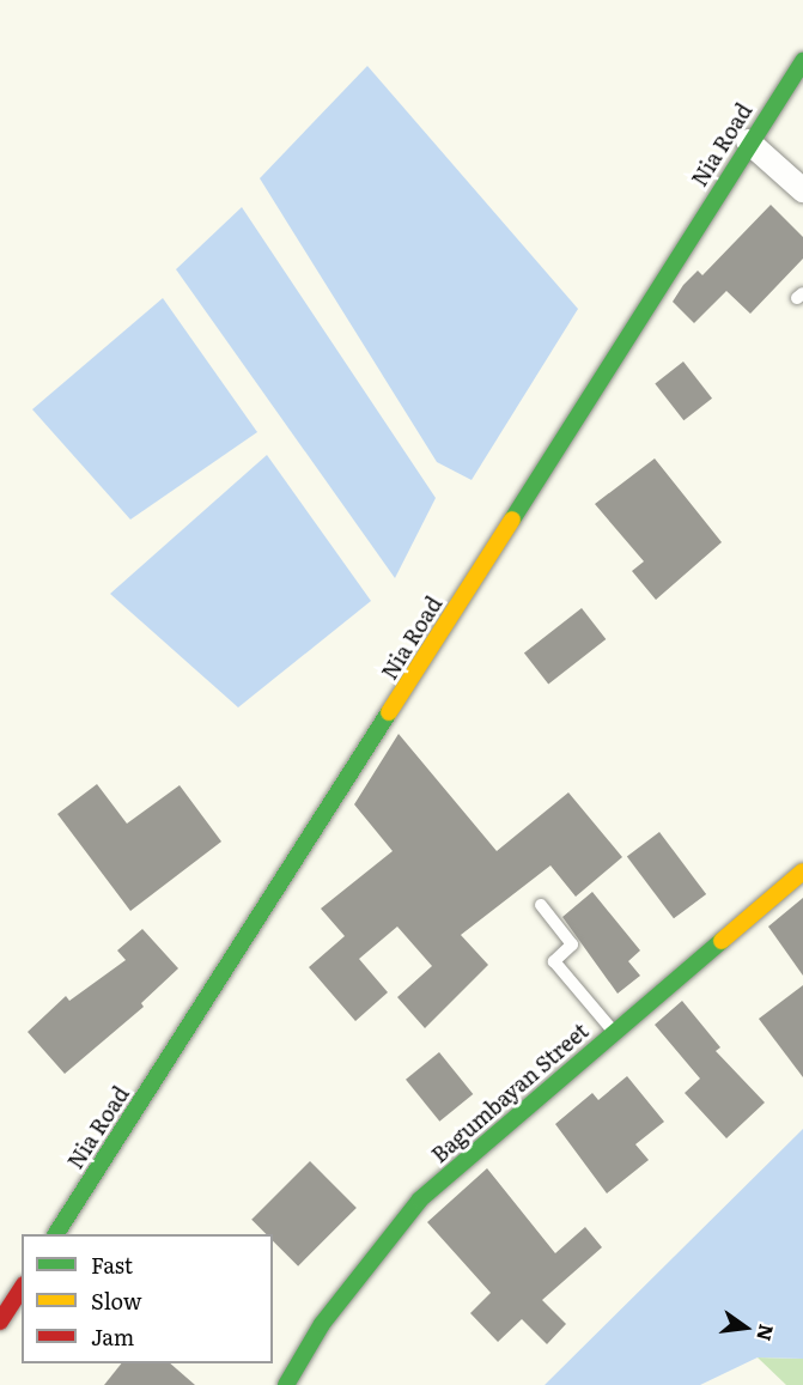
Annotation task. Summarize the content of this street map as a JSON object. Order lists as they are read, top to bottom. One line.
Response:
{"streets":{"street":["Nia Road","Bagumbayan Street"]},"legend":["Fast","Slow","Jam"],"north":"right"}
